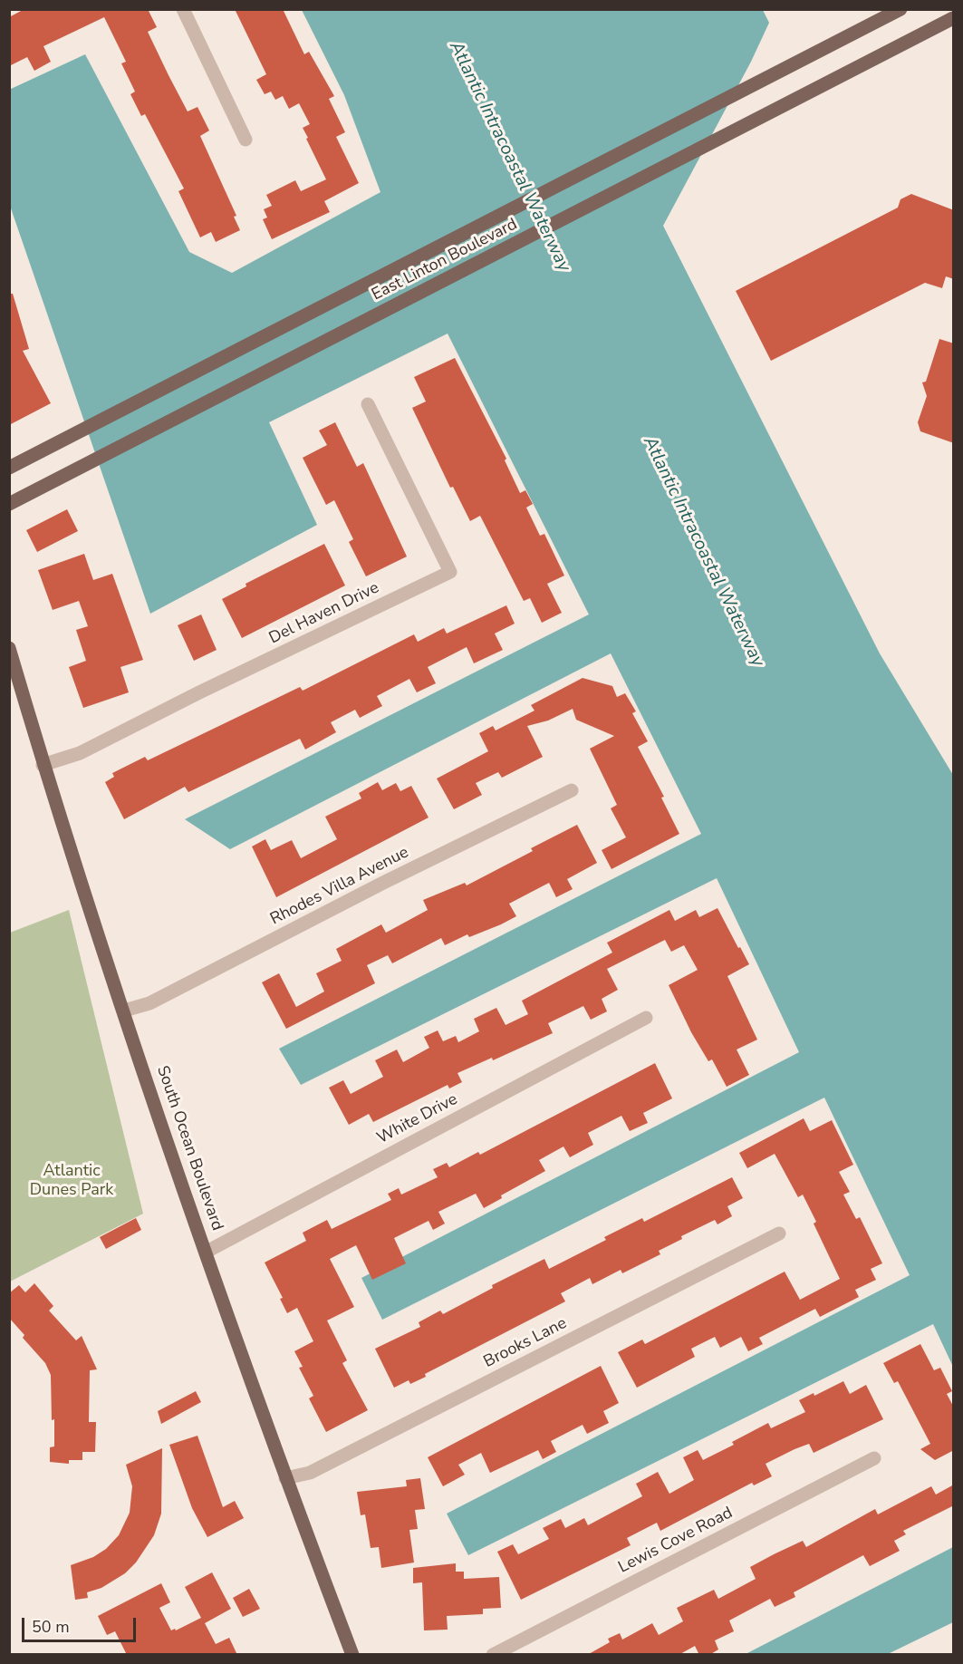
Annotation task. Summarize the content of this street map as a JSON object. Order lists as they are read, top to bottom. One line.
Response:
{"streets":{"main road":["East Linton Boulevard","South Ocean Boulevard"],"street":["Del Haven Drive","Rhodes Villa Avenue","White Drive","Brooks Lane","Lewis Cove Road"]},"crossings":[["Del Haven Drive","South Ocean Boulevard"],["Rhodes Villa Avenue","South Ocean Boulevard"],["White Drive","South Ocean Boulevard"],["South Ocean Boulevard","Brooks Lane"]],"water":["Atlantic Intracoastal Waterway"],"parks":["Atlantic Dunes Park"],"scale_bar":"50 m"}
